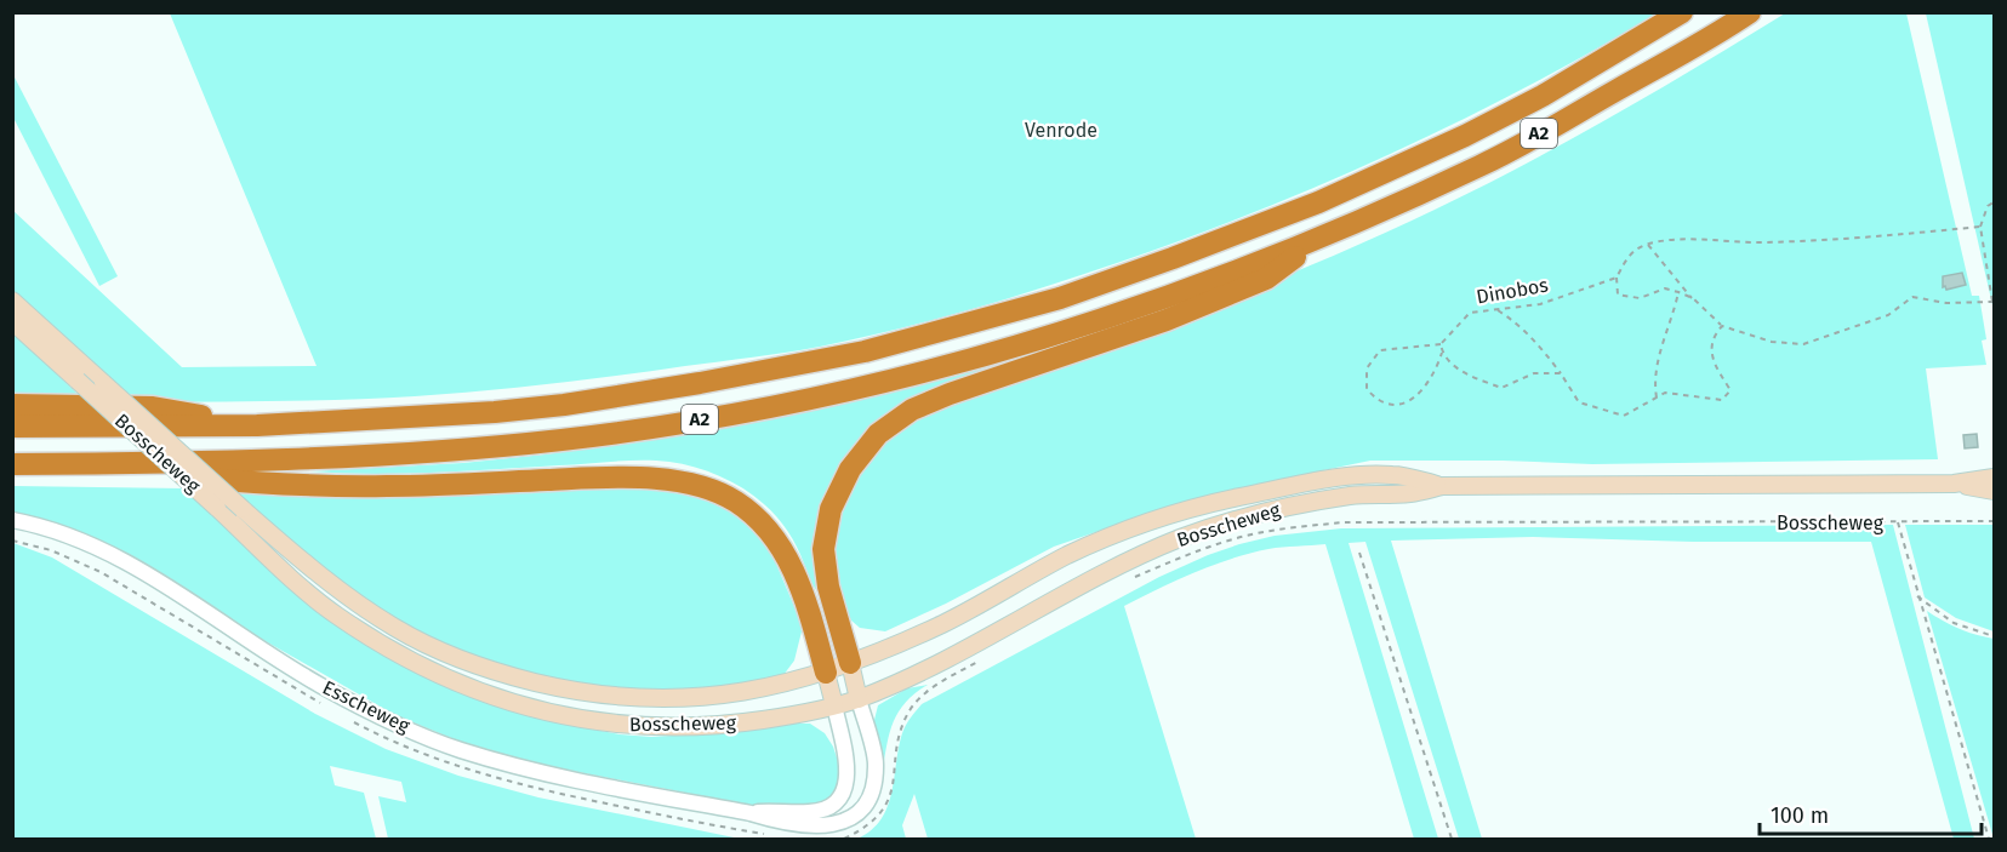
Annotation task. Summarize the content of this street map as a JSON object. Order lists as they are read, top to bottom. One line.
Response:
{"streets":{"highway":["A2"],"main road":["Bosscheweg"],"street":["Esscheweg"],"path":["Dinobos"]},"crossings":[["A2","Bosscheweg"],["Bosscheweg","Esscheweg"]],"parks":["Venrode"],"scale_bar":"100 m"}
